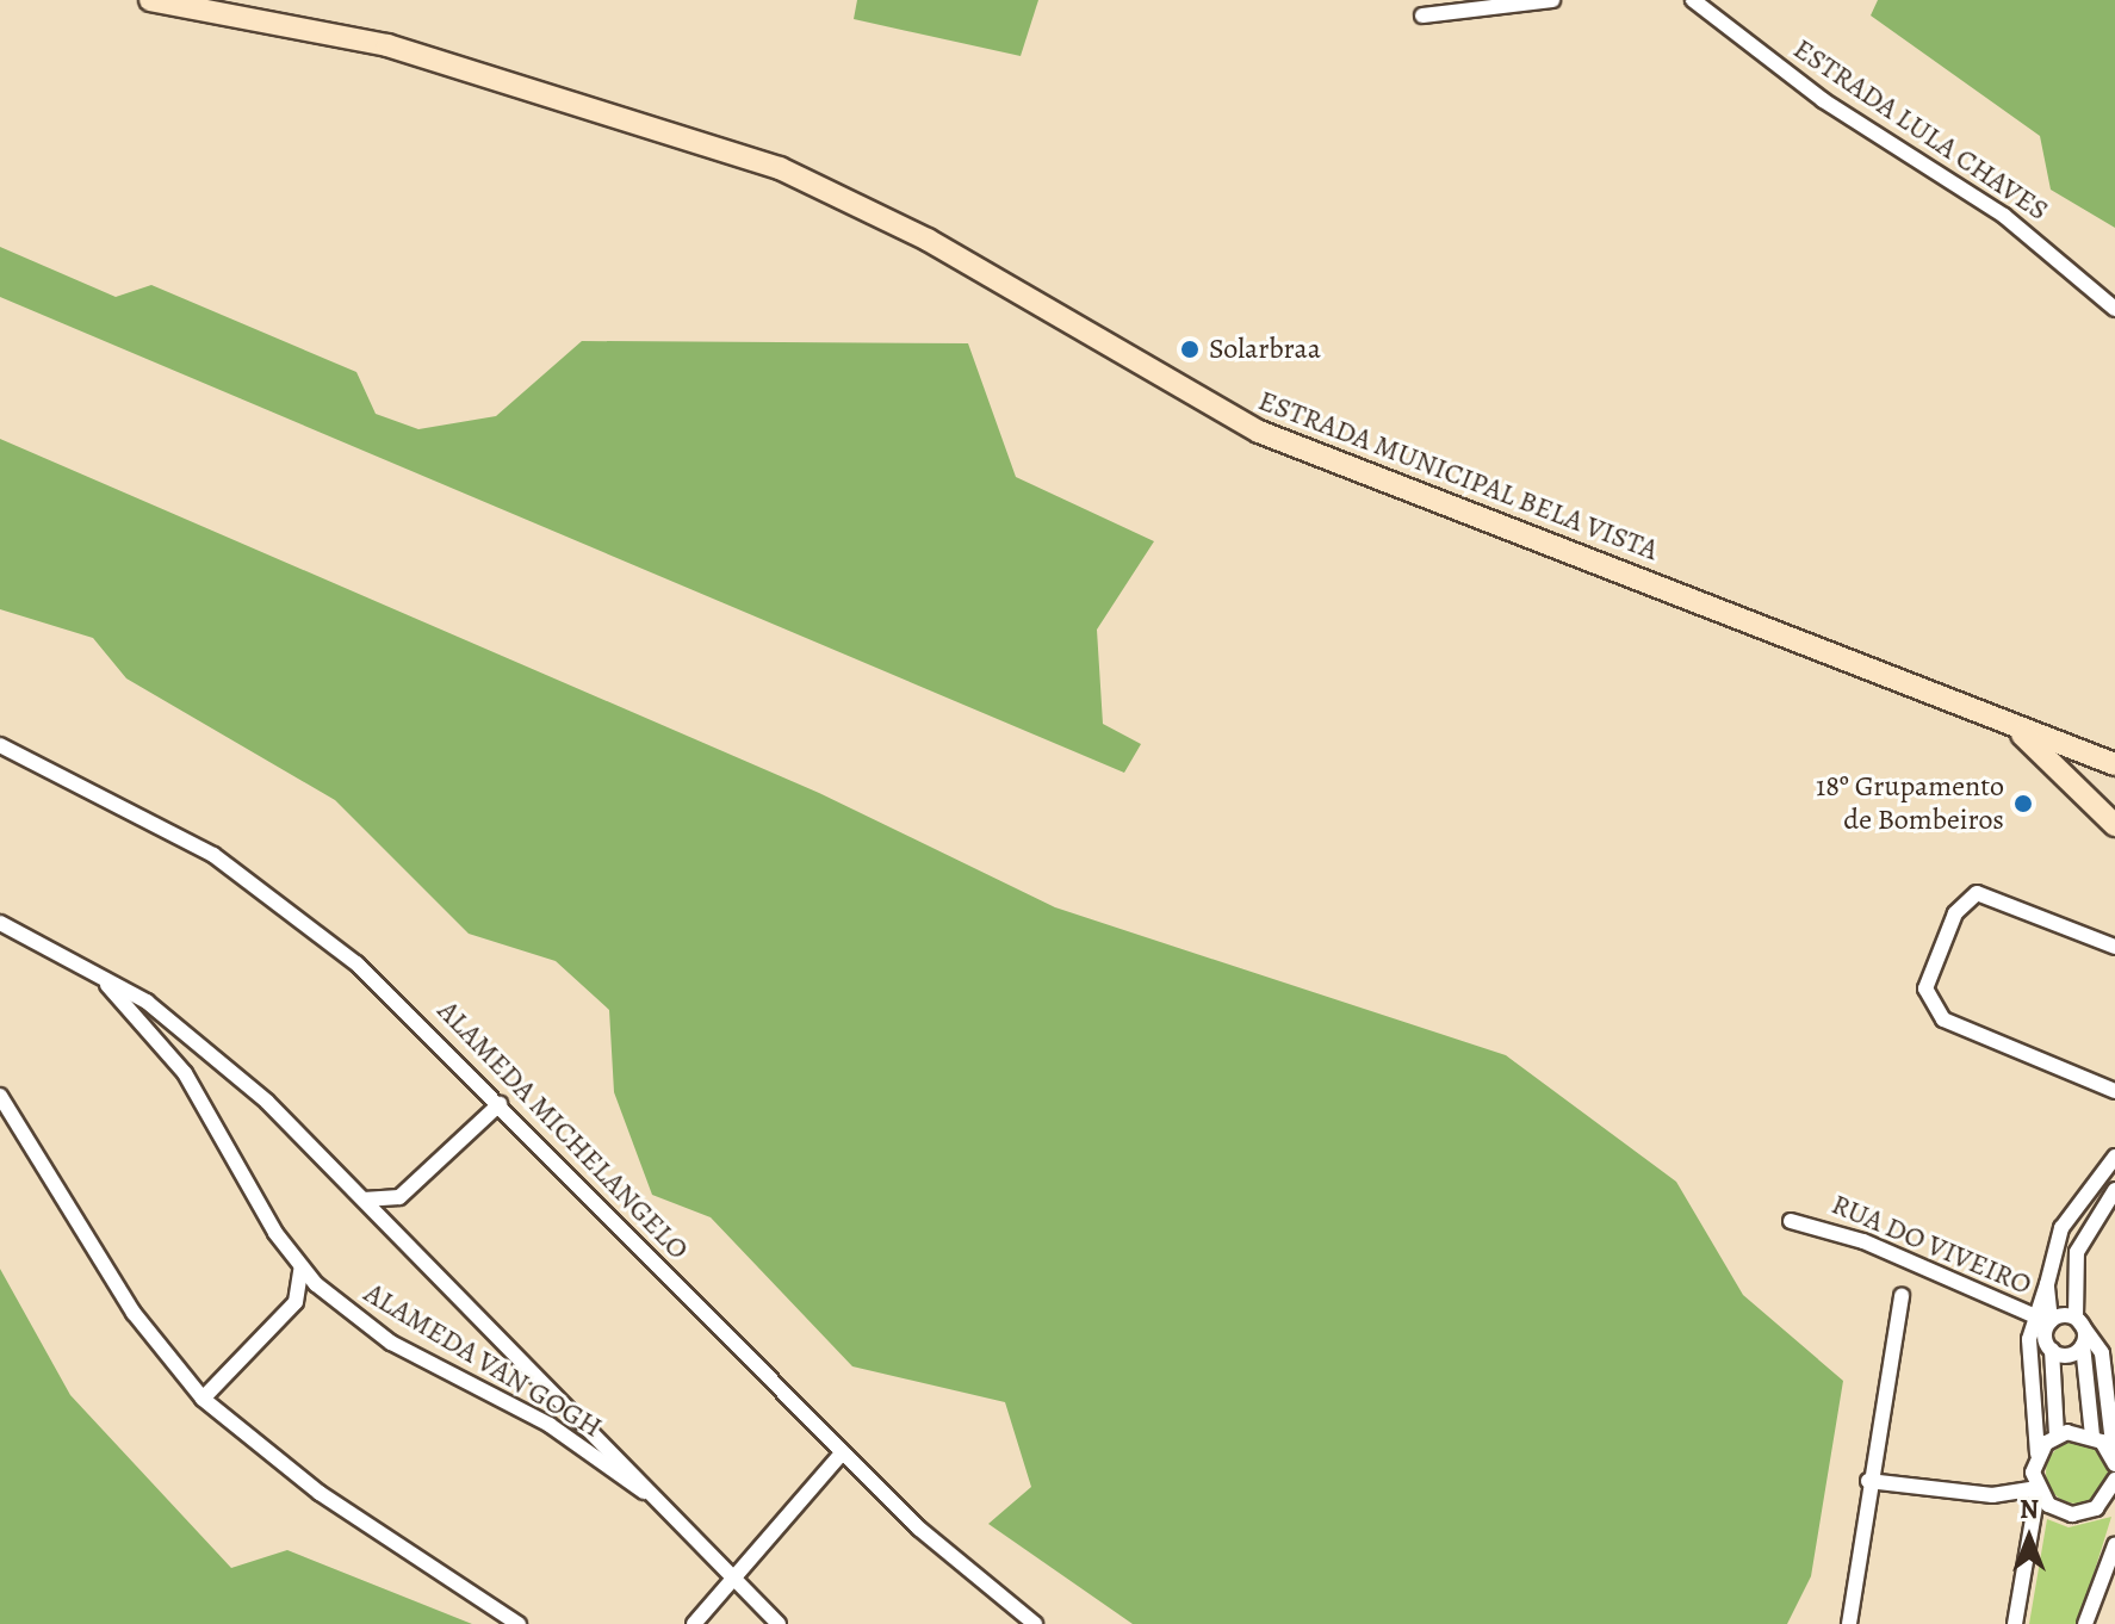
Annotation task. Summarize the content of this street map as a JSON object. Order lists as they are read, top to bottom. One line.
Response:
{"streets":{"main road":["ESTRADA MUNICIPAL BELA VISTA"],"street":["ESTRADA LULA CHAVES","ALAMEDA MICHELANGELO","RUA DO VIVEIRO","ALAMEDA VAN GOGH"]},"places":["Solarbraa","18º Grupamento de Bombeiros"],"north":"top"}
